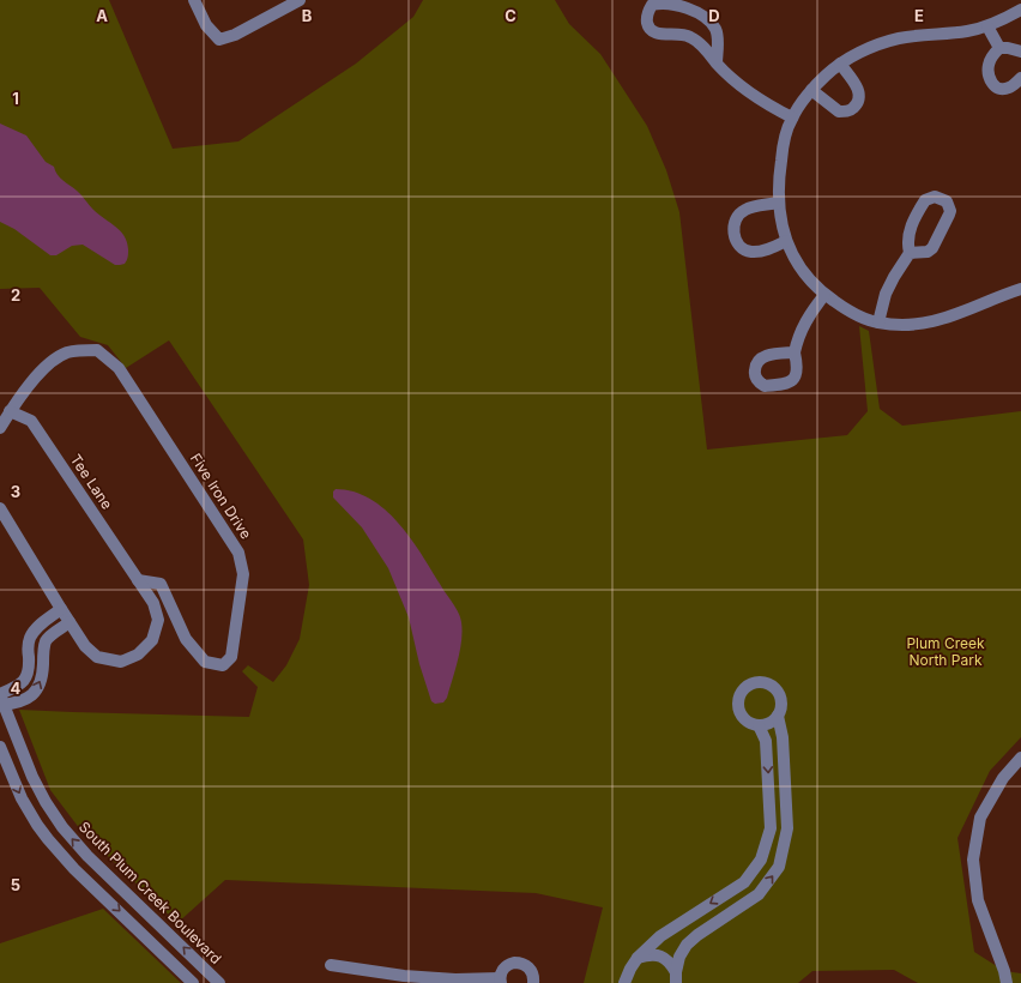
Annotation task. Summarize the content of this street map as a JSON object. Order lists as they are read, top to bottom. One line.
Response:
{"streets":{"street":["Tee Lane","Five Iron Drive","South Plum Creek Boulevard"]},"crossings":[["Tee Lane","Five Iron Drive"]],"parks":["Plum Creek North Park"],"grid":{"columns":["A","B","C","D","E"],"rows":["1","2","3","4","5"]}}
